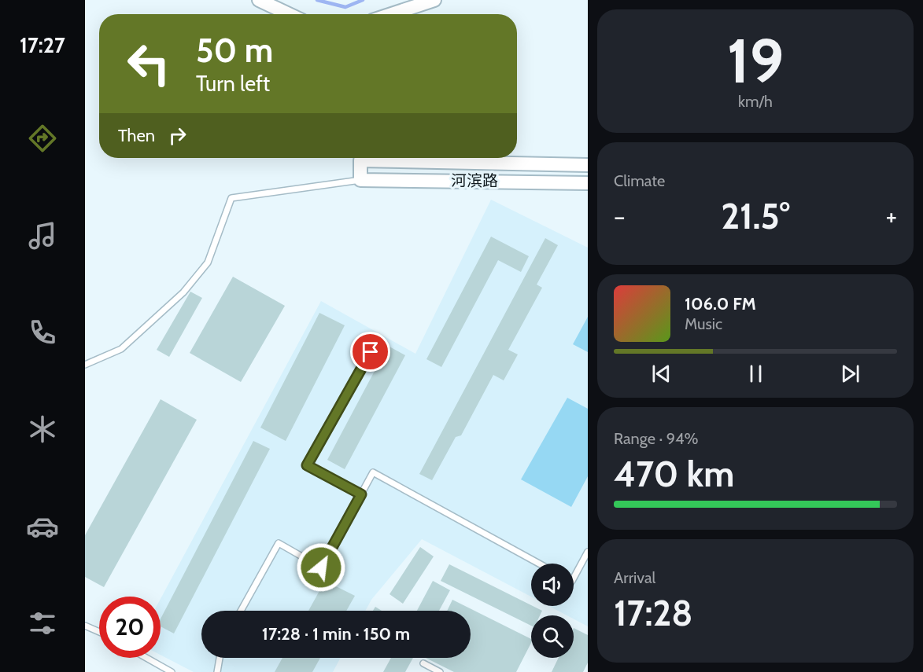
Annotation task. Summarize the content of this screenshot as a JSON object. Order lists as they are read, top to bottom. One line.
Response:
{"streets":{"street":["河滨路"]},"page":{"tabs":"17:27","tile":[["19","km/h"],"Climate",["Range · 94%","470 km"],["Arrival","17:28"]],"turn":["50 m","Turn left"],"then":"Then","heat":["−","21.5°","+"],"song":["106.0 FM","Music"],"limit":"20","trip":"17:28 · 1 min · 150 m"}}
